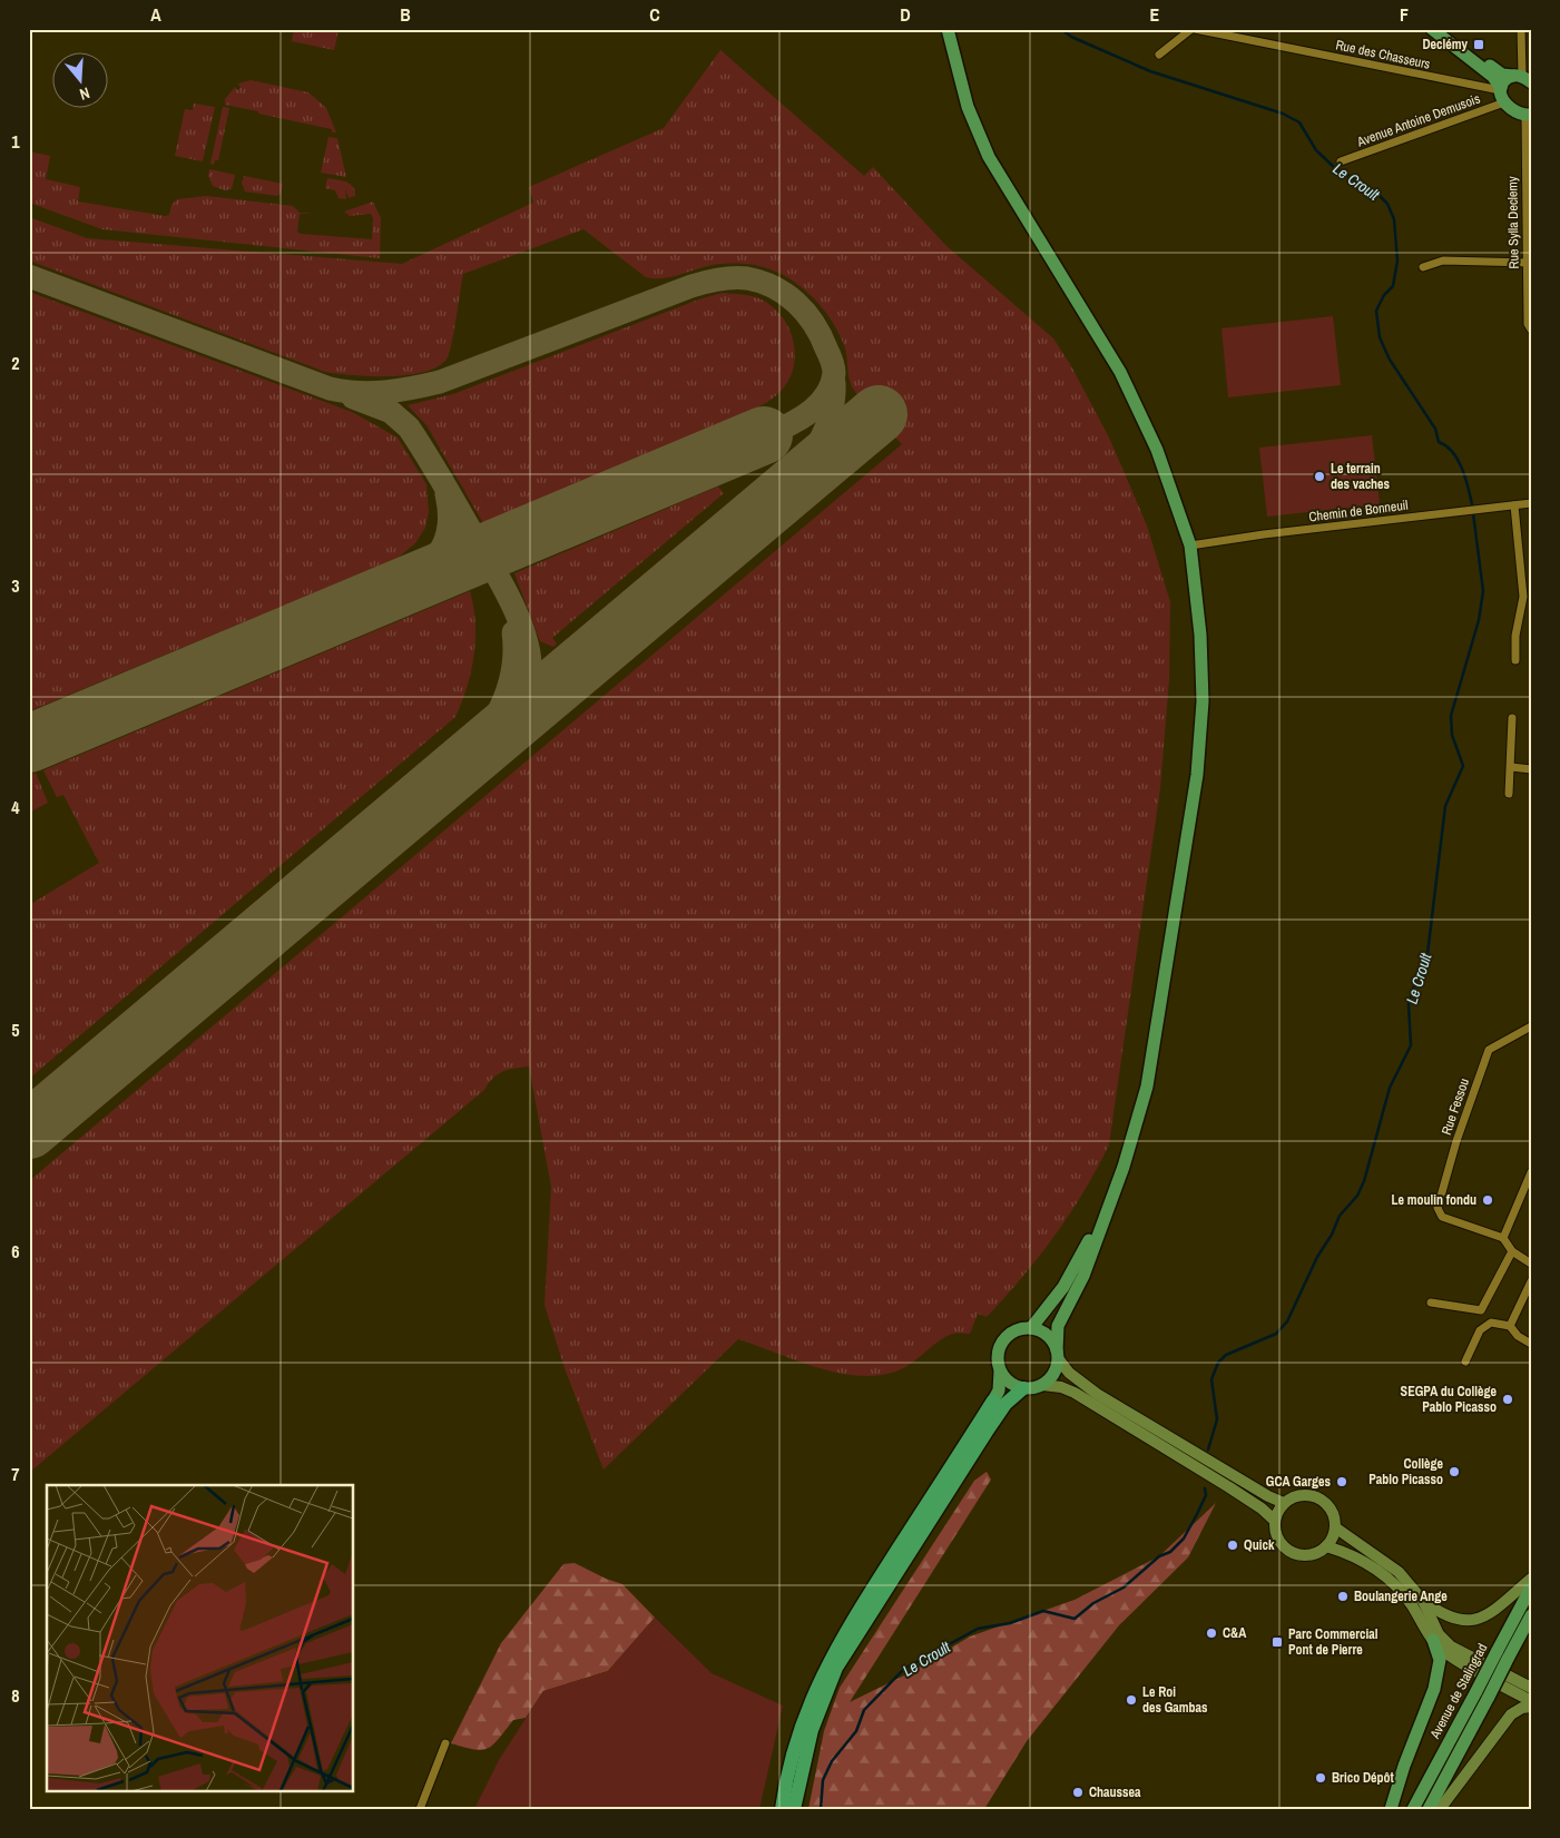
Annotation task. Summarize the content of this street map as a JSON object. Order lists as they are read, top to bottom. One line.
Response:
{"streets":{"main road":["Avenue de Stalingrad"],"street":["Rue des Chasseurs","Avenue Antoine Demusois","Rue Sylla Declemy","Chemin de Bonneuil","Rue Fessou"]},"crossings":[["Rue des Chasseurs","Avenue Antoine Demusois"]],"water":["Le Croult"],"places":{"transit":["Declémy","Parc Commercial Pont de Pierre"],"other":["Le terrain des vaches","Le moulin fondu","SEGPA du Collège Pablo Picasso","Collège Pablo Picasso","GCA Garges","Quick","Boulangerie Ange","C&A","Le Roi des Gambas","Brico Dépôt","Chaussea"]},"north":"bottom","grid":{"columns":["A","B","C","D","E","F"],"rows":["1","2","3","4","5","6","7","8"]}}
